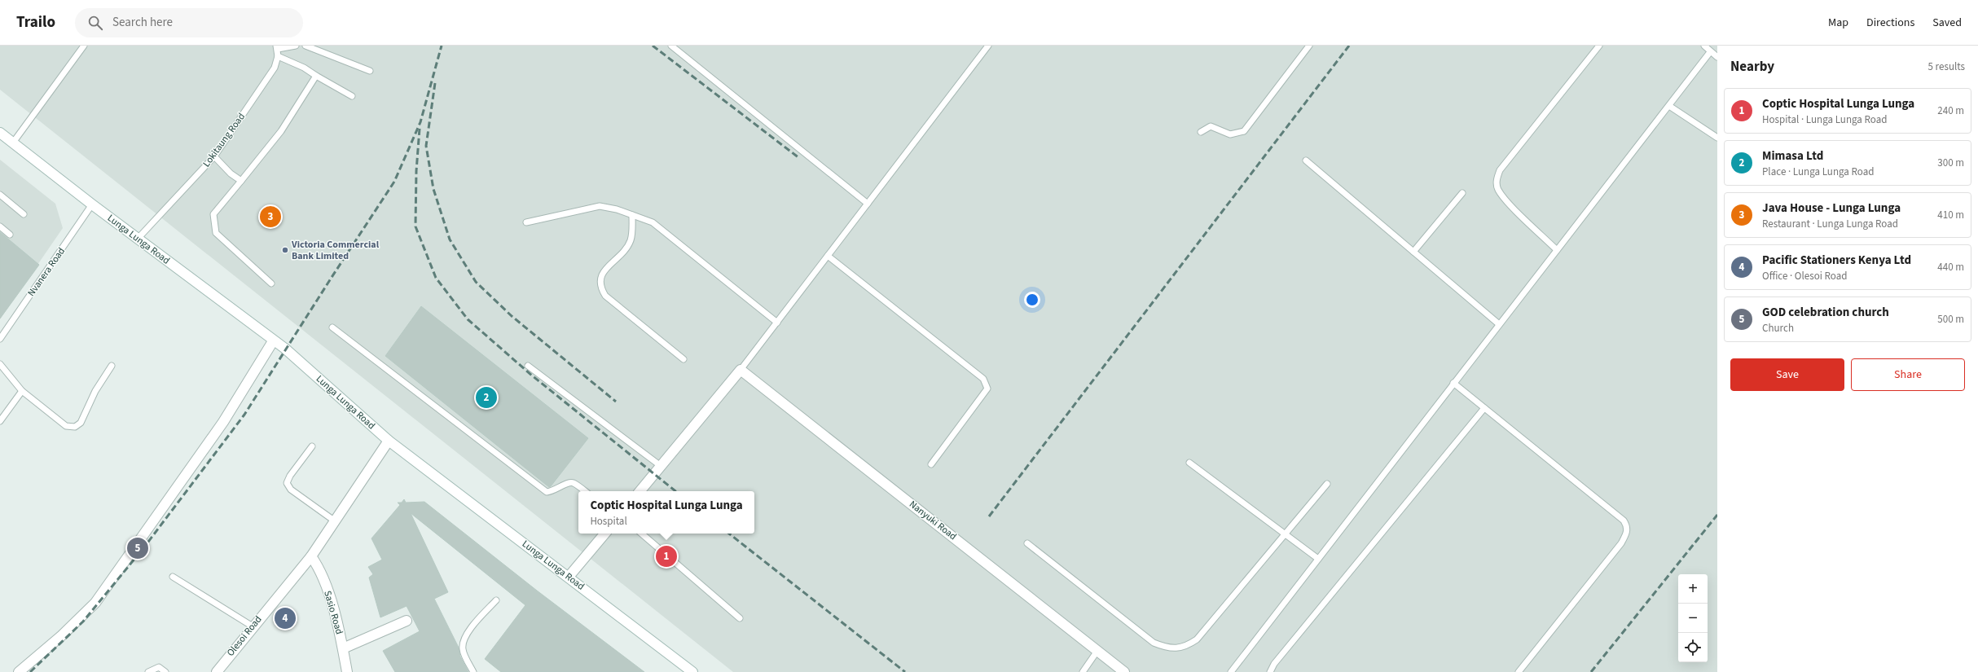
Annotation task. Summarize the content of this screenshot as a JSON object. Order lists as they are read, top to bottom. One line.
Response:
{"streets":{"street":["Lunga Lunga Road","Nanyuki Road","Sasio Road","Olesoi Road"],"lane":["Lokitaung Road","Nvanera Road"]},"crossings":[["Lokitaung Road","Lunga Lunga Road"],["Lunga Lunga Road","Nvanera Road"],["Lunga Lunga Road","Olesoi Road"],["Sasio Road","Olesoi Road"]],"places":["Victoria Commercial Bank Limited"],"page":{"header":"Trailo","search":"Search here","nav":["Map","Directions","Saved"],"heading":["Nearby","5 results"],"list":[{"mark":"1","name":"Coptic Hospital Lunga Lunga","note":"Hospital · Lunga Lunga Road","value":"240 m"},{"mark":"2","name":"Mimasa Ltd","note":"Place · Lunga Lunga Road","value":"300 m"},{"mark":"3","name":"Java House - Lunga Lunga","note":"Restaurant · Lunga Lunga Road","value":"410 m"},{"mark":"4","name":"Pacific Stationers Kenya Ltd","note":"Office · Olesoi Road","value":"440 m"},{"mark":"5","name":"GOD celebration church","note":"Church","value":"500 m"}],"pins":["3","2","5","1","4"],"buttons":["Save","Share"],"popup":["Coptic Hospital Lunga Lunga","Hospital"],"map_buttons":["+","−"]}}
